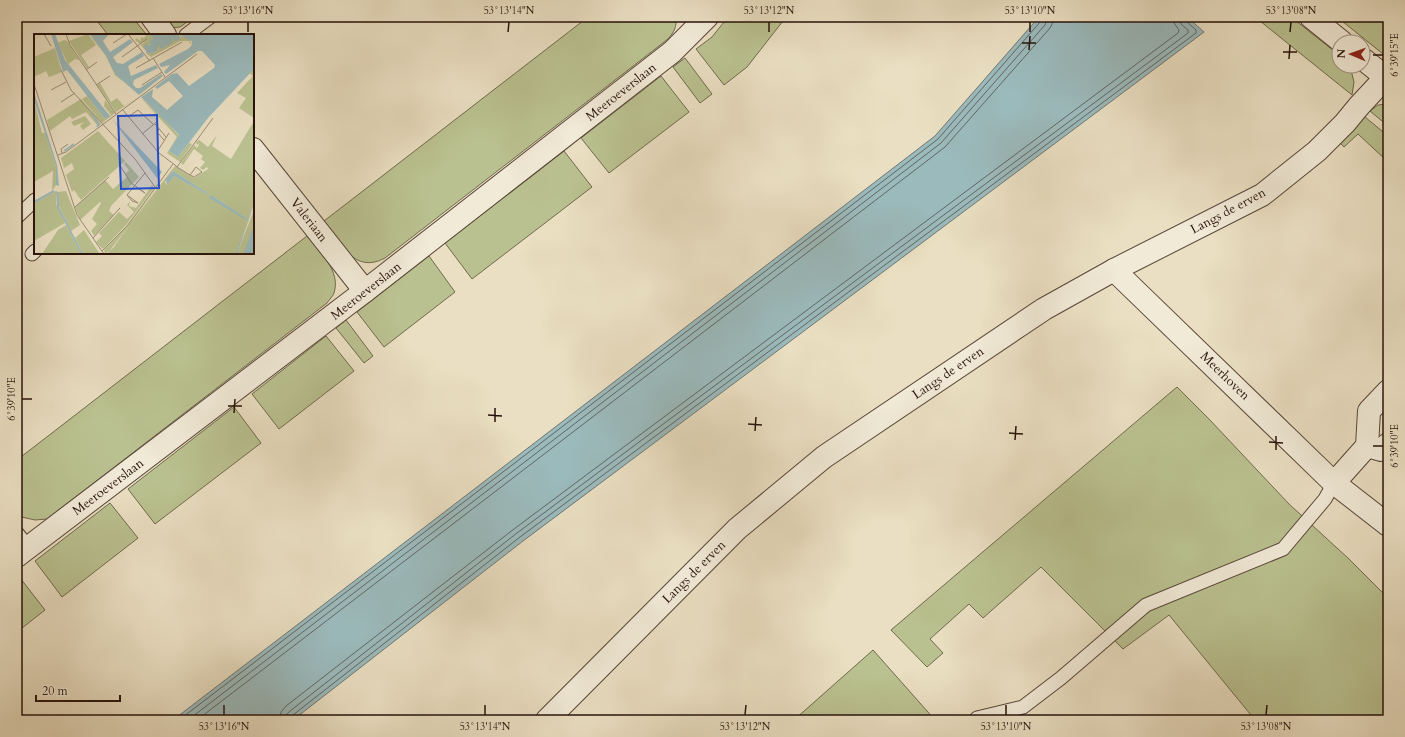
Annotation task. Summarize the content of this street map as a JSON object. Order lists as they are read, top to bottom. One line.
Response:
{"streets":{"street":["Meeroeverslaan","Langs de erven","Valeriaan","Meerhoven"]},"crossings":[["Meeroeverslaan","Valeriaan"],["Langs de erven","Meerhoven"]],"scale_bar":"20 m","north":"left","coordinates":["53°13'16\"N","53°13'14\"N","53°13'12\"N","53°13'10\"N","53°13'08\"N","6°39'15\"E","6°39'10\"E"]}
